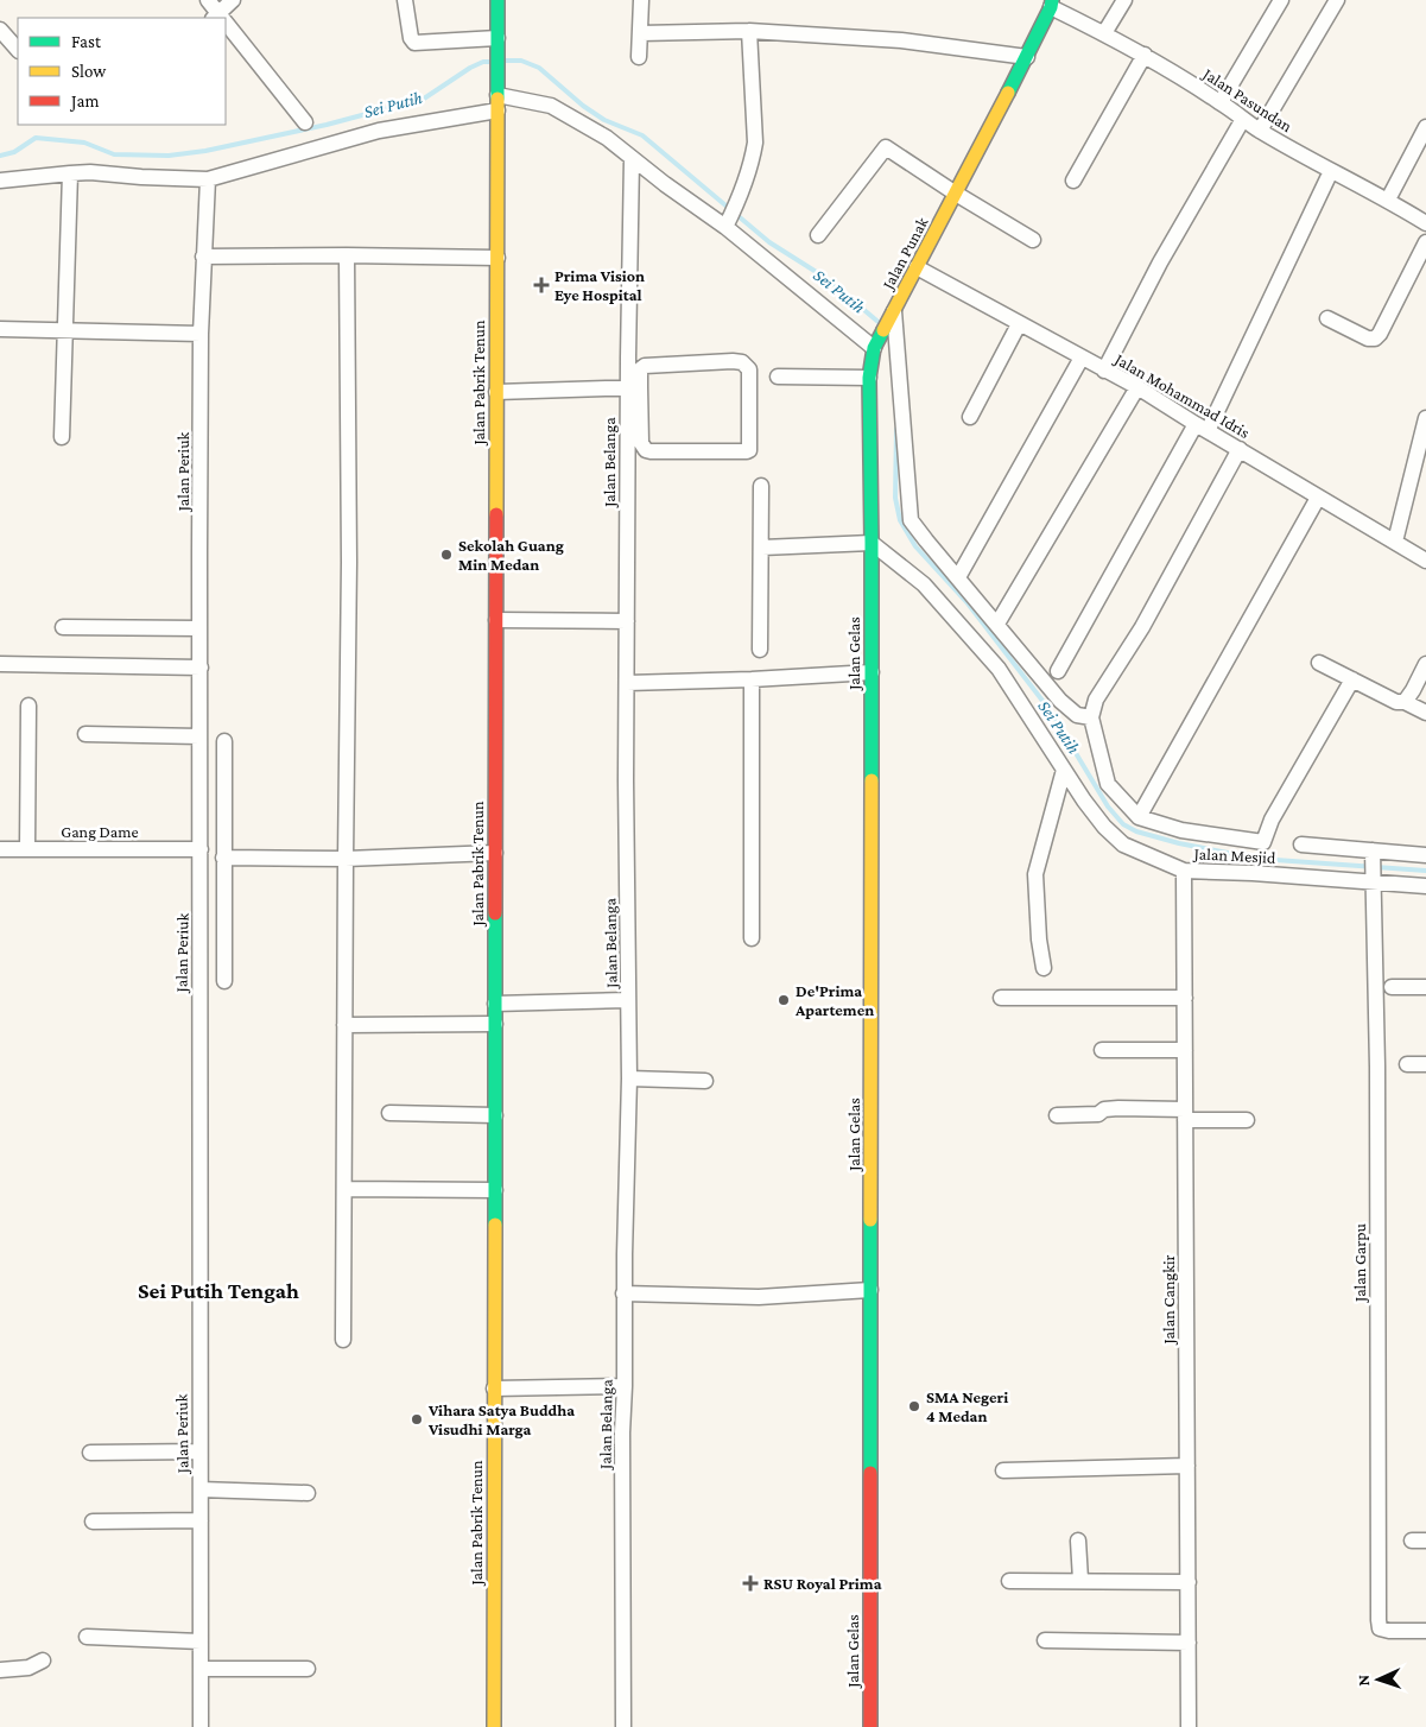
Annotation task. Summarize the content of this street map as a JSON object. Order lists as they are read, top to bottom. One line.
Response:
{"streets":{"street":["Jalan Pasundan","Jalan Punak","Jalan Pabrik Tenun","Jalan Mohammad Idris","Jalan Belanga","Jalan Periuk","Jalan Gelas","Gang Dame","Jalan Mesjid","Jalan Garpu","Jalan Cangkir"]},"crossings":[["Jalan Pasundan","Jalan Punak"],["Jalan Punak","Jalan Mohammad Idris"],["Jalan Punak","Jalan Gelas"],["Jalan Punak","Jalan Mesjid"],["Jalan Periuk","Gang Dame"],["Jalan Gelas","Jalan Mesjid"],["Jalan Mesjid","Jalan Garpu"],["Jalan Mesjid","Jalan Cangkir"]],"districts":["Sei Putih Tengah"],"water":["Sei Putih"],"places":{"health":["Prima Vision Eye Hospital","RSU Royal Prima"],"other":["Sekolah Guang Min Medan","De'Prima Apartemen","SMA Negeri 4 Medan","Vihara Satya Buddha Visudhi Marga"]},"legend":["Fast","Slow","Jam"],"north":"left"}
